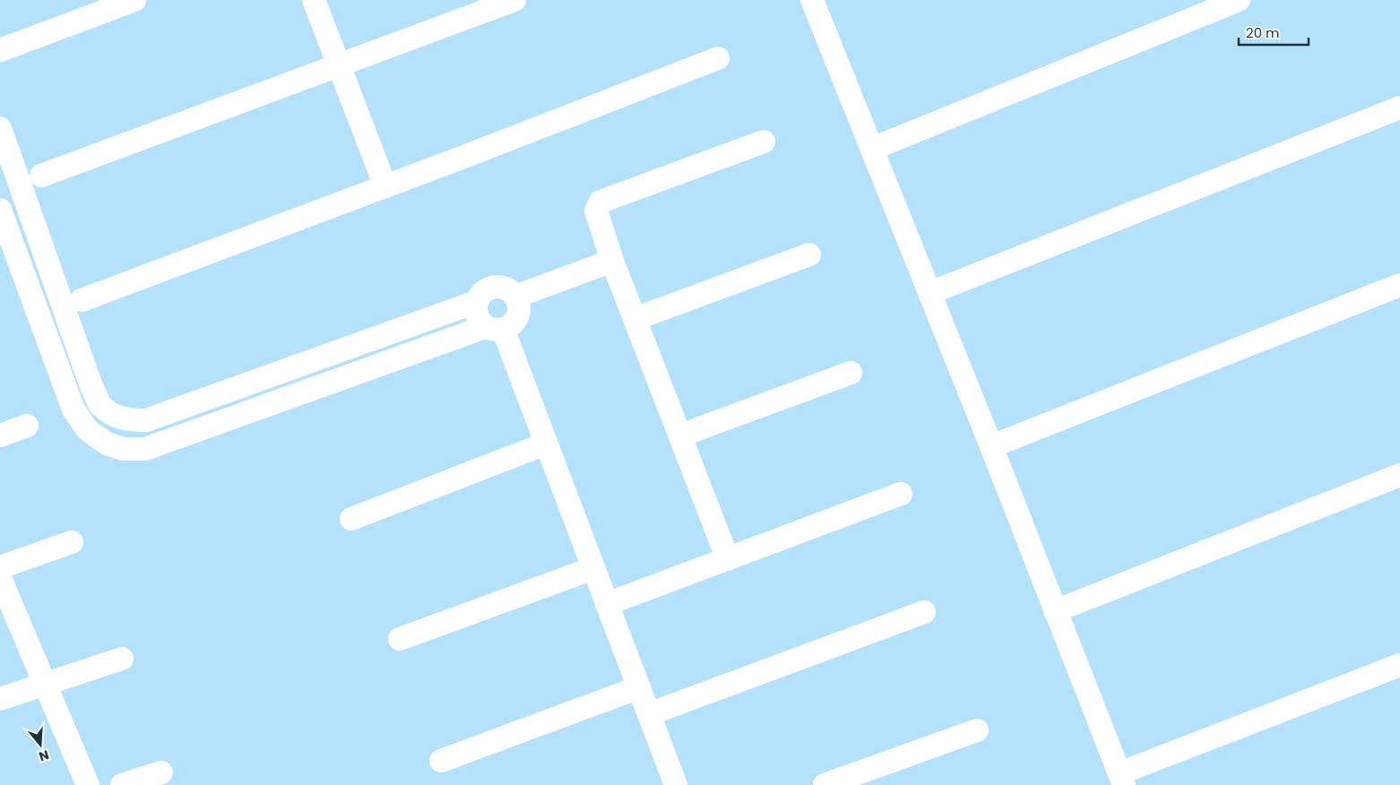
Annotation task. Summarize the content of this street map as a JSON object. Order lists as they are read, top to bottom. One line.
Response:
{"scale_bar":"20 m","north":"bottom"}
